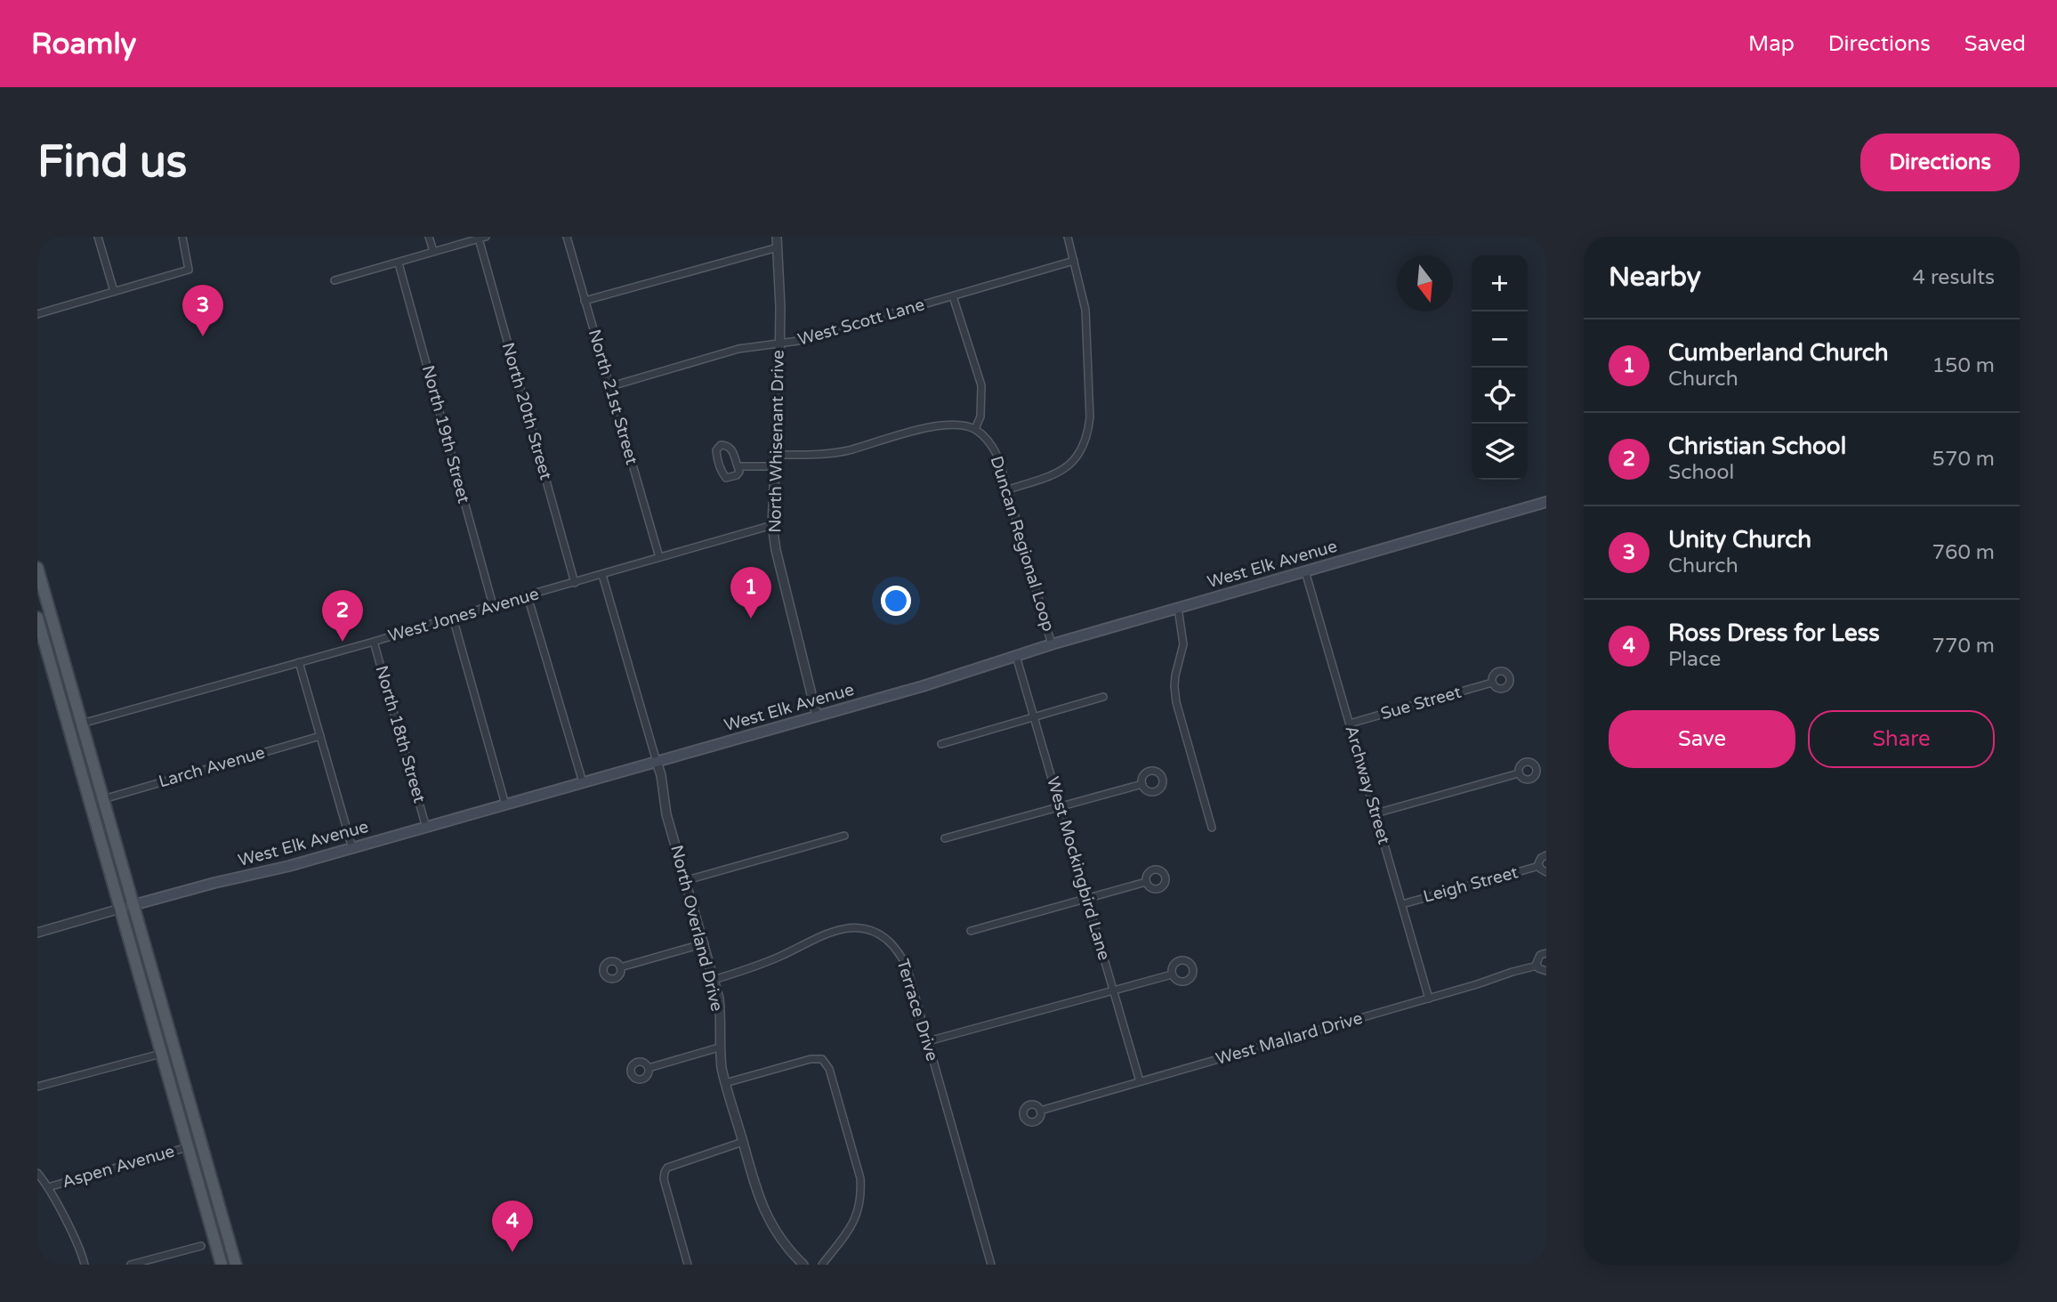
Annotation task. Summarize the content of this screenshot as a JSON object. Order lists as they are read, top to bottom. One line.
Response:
{"streets":{"main road":["West Elk Avenue"],"street":["West Scott Lane","North 21st Street","North 20th Street","North 19th Street","North Whisenant Drive","Duncan Regional Loop","West Jones Avenue","Sue Street","North 18th Street","Larch Avenue","Archway Street","West Mockingbird Lane","Leigh Street","North Overland Drive","Terrace Drive","West Mallard Drive","Aspen Avenue"]},"crossings":[["West Scott Lane","North 21st Street"],["West Scott Lane","North Whisenant Drive"],["North 21st Street","West Jones Avenue"],["North 20th Street","West Jones Avenue"],["North 19th Street","West Jones Avenue"],["North Whisenant Drive","West Elk Avenue"],["North Whisenant Drive","West Jones Avenue"],["Duncan Regional Loop","West Elk Avenue"],["West Elk Avenue","North 18th Street"],["West Elk Avenue","Archway Street"],["West Elk Avenue","West Mockingbird Lane"],["West Elk Avenue","North Overland Drive"],["West Jones Avenue","North 18th Street"],["Sue Street","Archway Street"],["Archway Street","Leigh Street"],["Archway Street","West Mallard Drive"],["West Mockingbird Lane","West Mallard Drive"],["North Overland Drive","Terrace Drive"]],"north":"bottom","page":{"header":"Roamly","nav":["Map","Directions","Saved"],"buttons":["Directions",["Save","Share"]],"title":"Find us","heading":["Nearby","4 results"],"map_buttons":["+","−"],"pins":["3","1","2","4"],"list":[{"mark":"1","name":"Cumberland Church","note":"Church","value":"150 m"},{"mark":"2","name":"Christian School","note":"School","value":"570 m"},{"mark":"3","name":"Unity Church","note":"Church","value":"760 m"},{"mark":"4","name":"Ross Dress for Less","note":"Place","value":"770 m"}]}}
